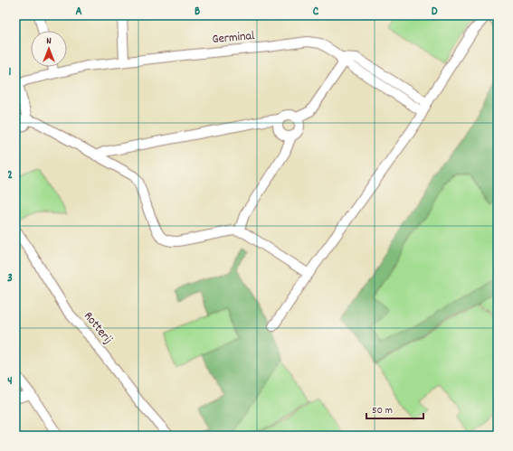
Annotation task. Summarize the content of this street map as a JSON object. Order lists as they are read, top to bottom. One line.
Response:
{"streets":{"street":["Germinal","Rotterij"]},"scale_bar":"50 m","north":"top","grid":{"columns":["A","B","C","D"],"rows":["1","2","3","4"]}}
